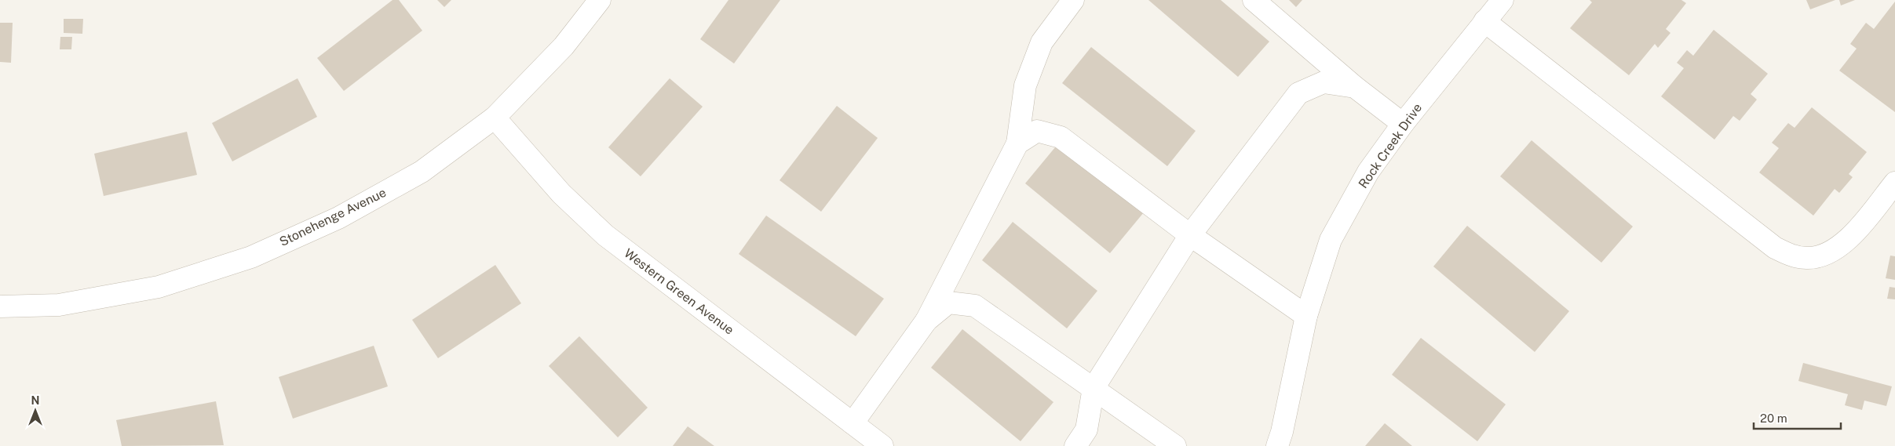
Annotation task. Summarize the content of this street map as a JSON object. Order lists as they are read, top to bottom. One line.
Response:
{"streets":{"street":["Rock Creek Drive","Stonehenge Avenue","Western Green Avenue"]},"crossings":[["Stonehenge Avenue","Western Green Avenue"]],"scale_bar":"20 m","north":"top"}
